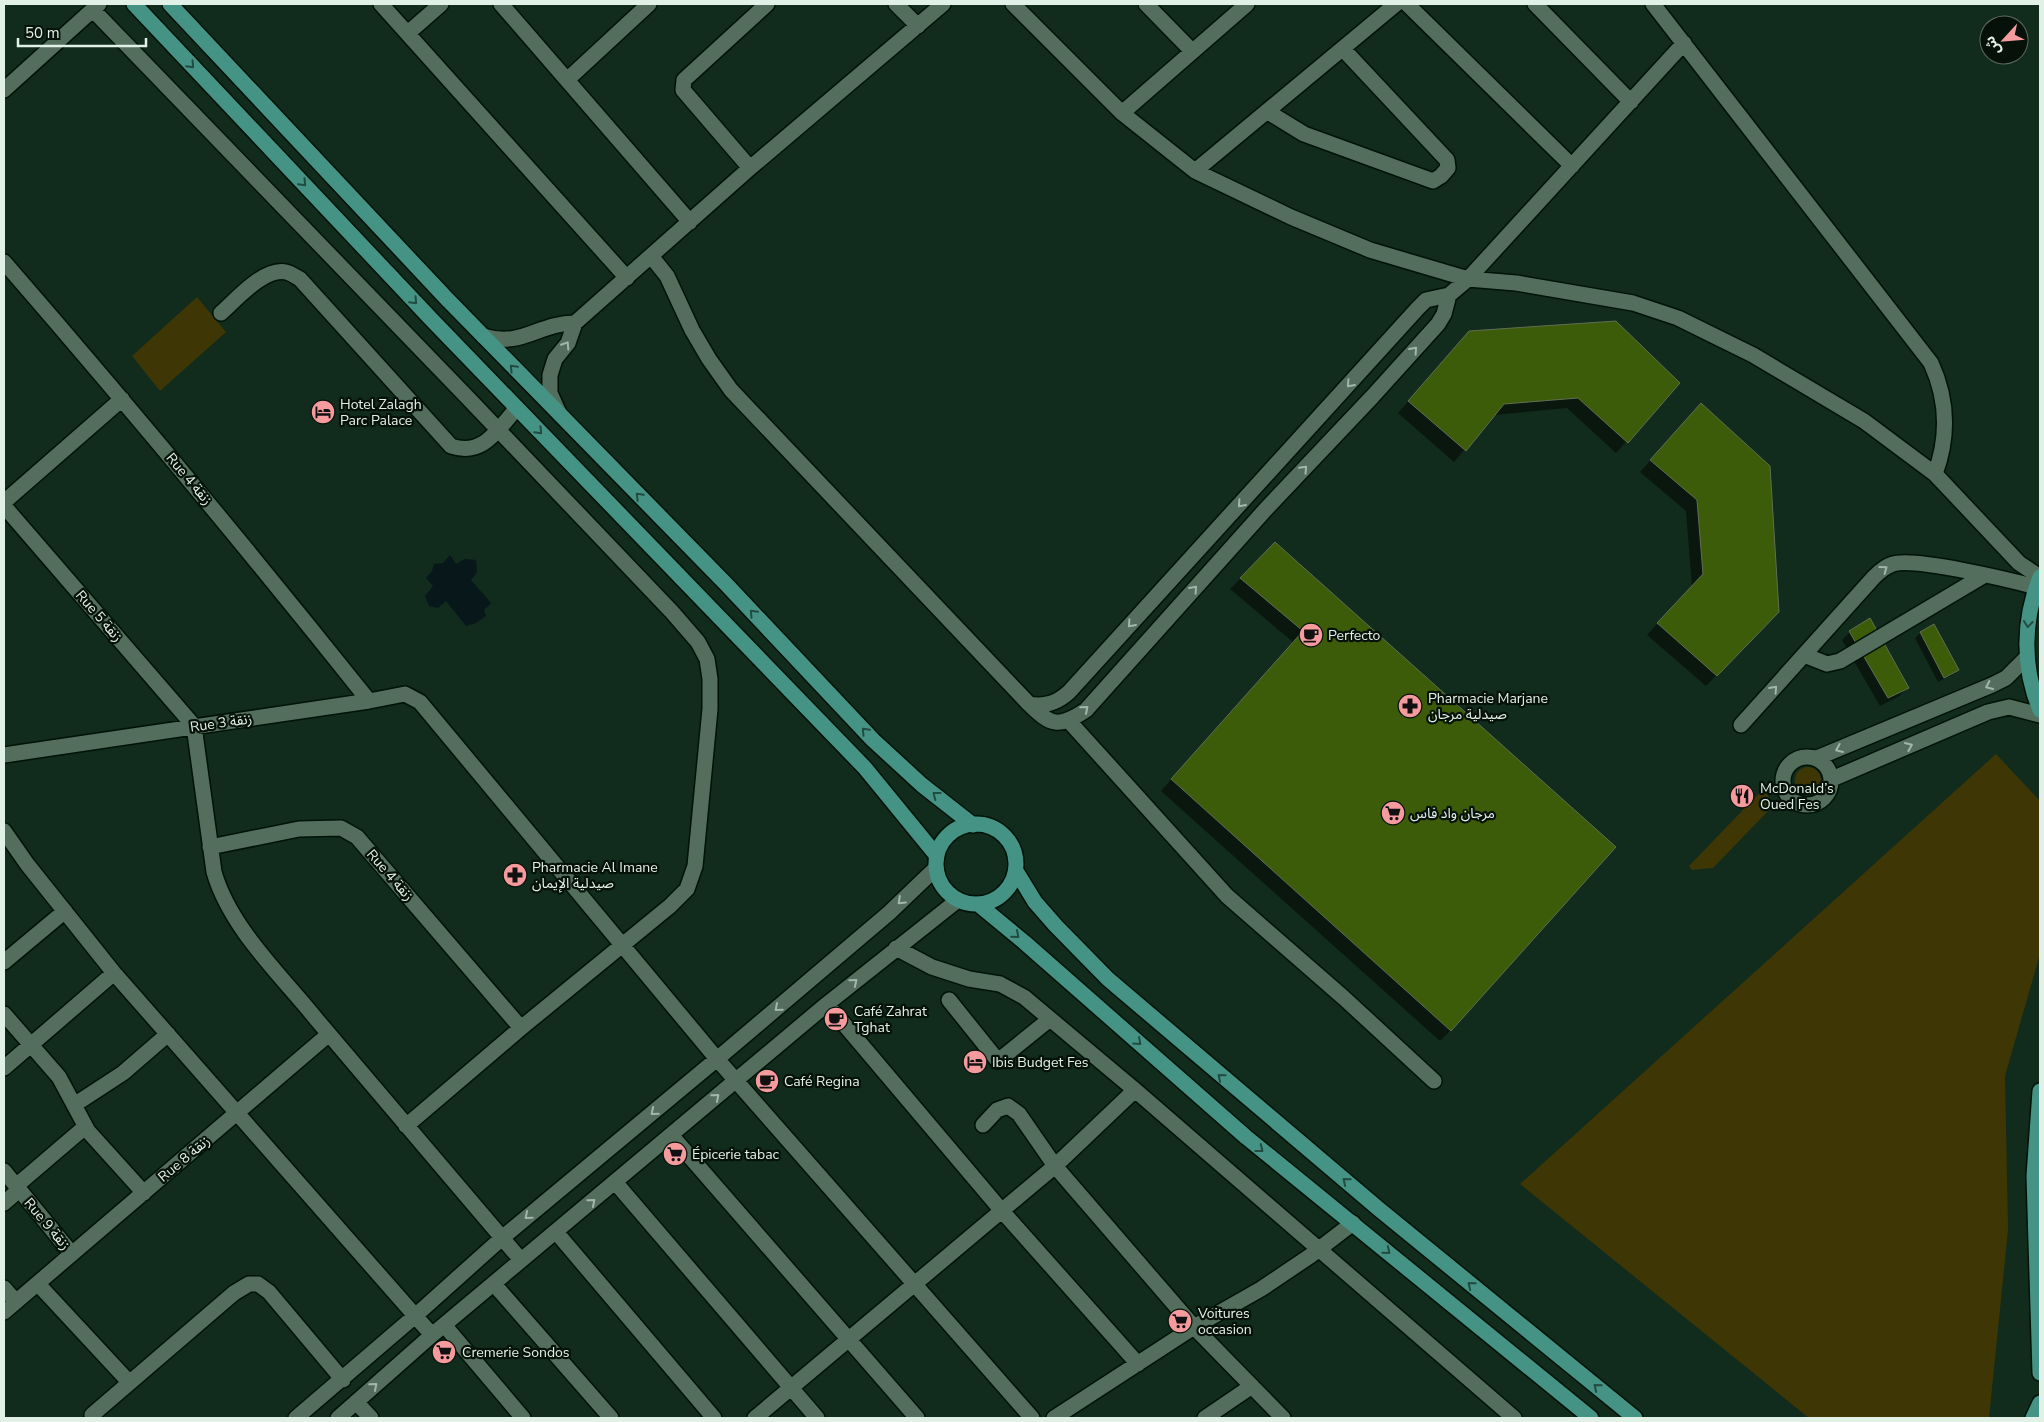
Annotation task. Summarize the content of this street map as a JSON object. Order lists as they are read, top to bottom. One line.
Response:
{"streets":{"street":["Rue 4 زنقة","Rue 5 زنقة","Rue 3 زنقة","Rue 8 زنقة","Rue 9 زنقة"]},"crossings":[["Rue 4 زنقة","Rue 3 زنقة"],["Rue 5 زنقة","Rue 3 زنقة"],["Rue 8 زنقة","Rue 9 زنقة"]],"places":{"hotel":["Hotel Zalagh Parc Palace","Ibis Budget Fes"],"cafe":["Perfecto","Café Zahrat Tghat","Café Regina"],"pharmacy":["Pharmacie Marjane صيدلية مرجان","Pharmacie Al Imane صيدلية الإيمان"],"restaurant":["McDonald’s Oued Fes"],"supermarket":["مرجان واد فاس","Épicerie tabac","Voitures occasion","Cremerie Sondos"]},"scale_bar":"50 m","north":"bottom left"}
